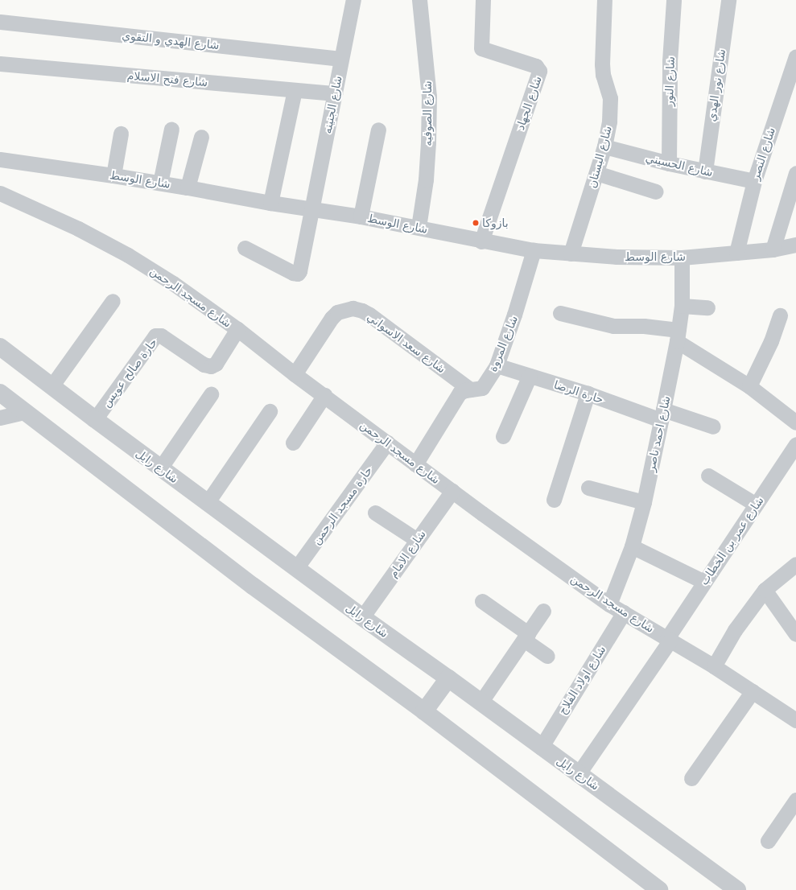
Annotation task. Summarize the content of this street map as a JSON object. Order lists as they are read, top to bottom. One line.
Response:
{"streets":{"street":["شارع الهدي و التقوي","شارع فتح الاسلام","شارع النور","شارع نور الهدي","شارع الجهاد","شارع الجنينه","شارع الصوفيه","شارع النصر","شارع البستان","شارع الحسيني","شارع الوسط","شارع مسجد الرحمن","شارع سعد الاسواني","شارع المروة","حارة صالح عويس","حارة الرضا","شارع احمد ناصر","شارع رايل","حارة مسجد الرحمن","شارع عمر بن الخطاب","شارع الامام","شارع اولاد الفلاح"]},"crossings":[["شارع الهدي و التقوي","شارع الجنينه"],["شارع فتح الاسلام","شارع الجنينه"],["شارع النور","شارع الحسيني"],["شارع نور الهدي","شارع الحسيني"],["شارع الجهاد","شارع الوسط"],["شارع الجنينه","شارع الوسط"],["شارع الصوفيه","شارع الوسط"],["شارع النصر","شارع الحسيني"],["شارع النصر","شارع الوسط"],["شارع البستان","شارع الحسيني"],["شارع البستان","شارع الوسط"],["شارع الوسط","شارع المروة"],["شارع الوسط","شارع احمد ناصر"],["شارع مسجد الرحمن","شارع سعد الاسواني"],["شارع مسجد الرحمن","شارع المروة"],["شارع مسجد الرحمن","حارة صالح عويس"],["شارع مسجد الرحمن","شارع احمد ناصر"],["شارع مسجد الرحمن","حارة مسجد الرحمن"],["شارع مسجد الرحمن","شارع عمر بن الخطاب"],["شارع مسجد الرحمن","شارع الامام"],["شارع مسجد الرحمن","شارع اولاد الفلاح"],["شارع سعد الاسواني","شارع المروة"],["شارع المروة","حارة الرضا"],["حارة صالح عويس","شارع رايل"],["حارة الرضا","شارع احمد ناصر"],["شارع رايل","حارة مسجد الرحمن"],["شارع رايل","شارع عمر بن الخطاب"],["شارع رايل","شارع الامام"],["شارع رايل","شارع اولاد الفلاح"]],"places":["بازوكا"]}
